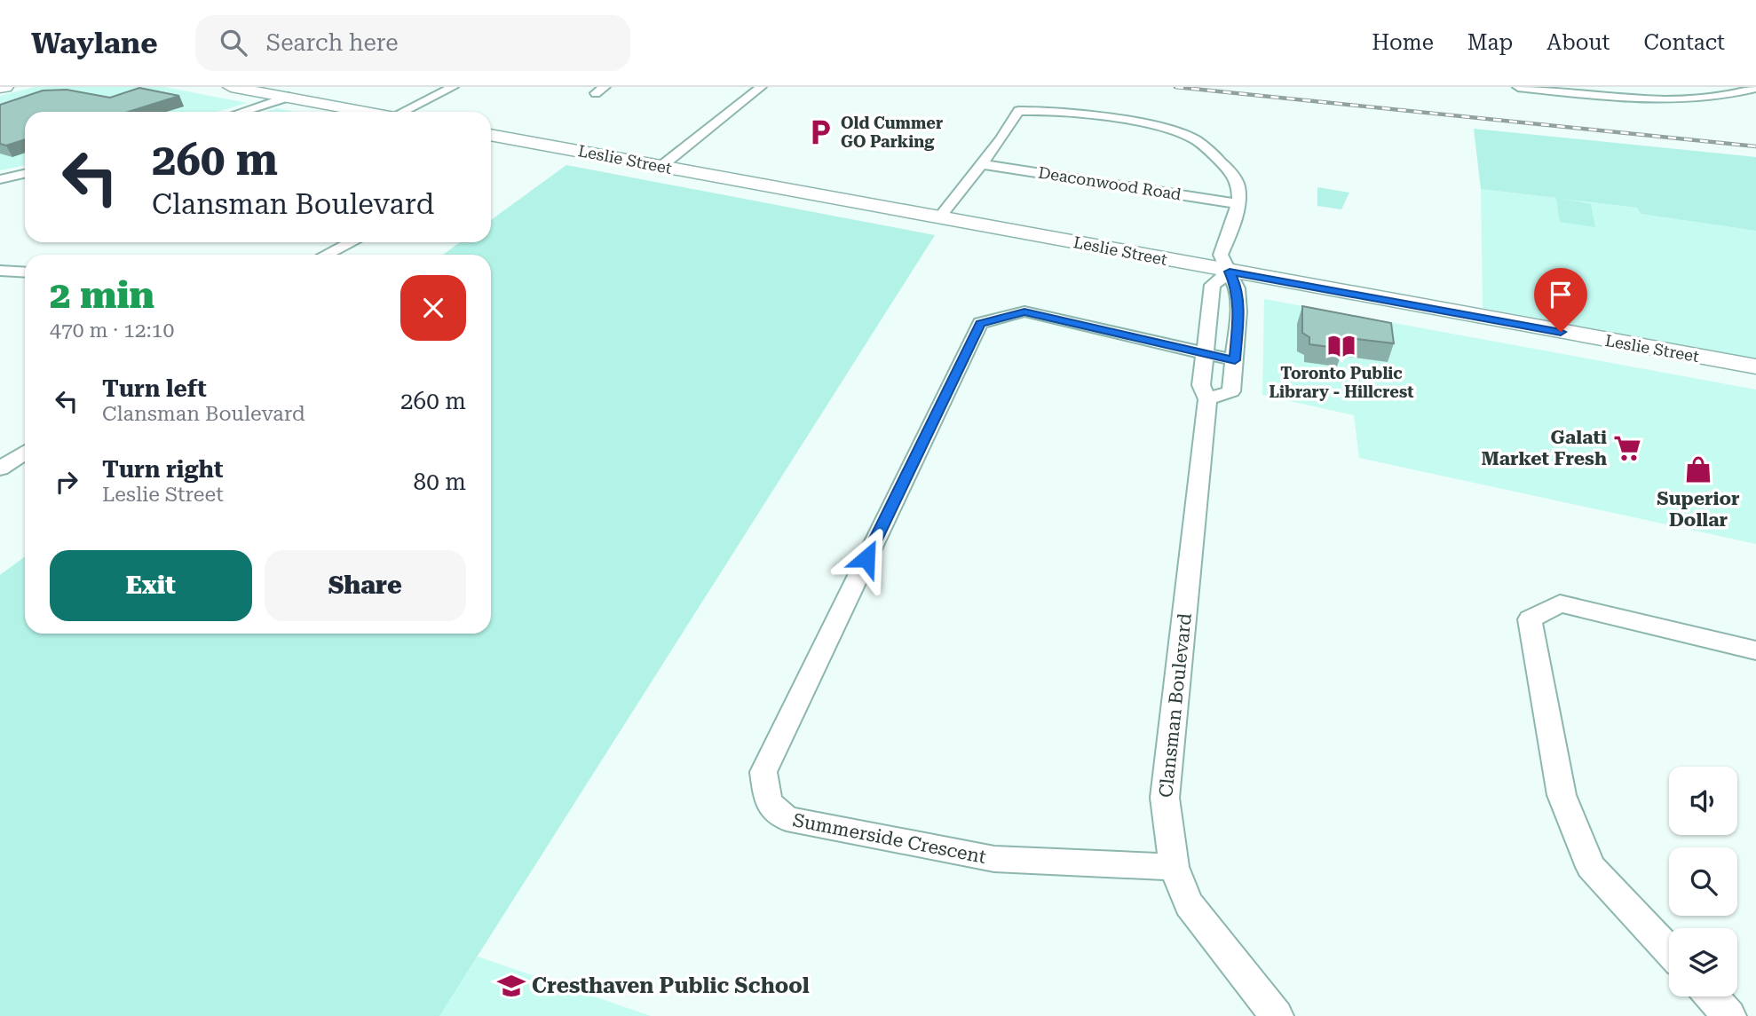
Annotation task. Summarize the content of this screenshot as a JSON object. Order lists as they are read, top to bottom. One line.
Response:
{"streets":{"main road":["Leslie Street"],"street":["Deaconwood Road","Clansman Boulevard","Summerside Crescent"]},"crossings":[["Leslie Street","Clansman Boulevard"],["Clansman Boulevard","Summerside Crescent"]],"places":{"parking":["Old Cummer GO Parking"],"library":["Toronto Public Library - Hillcrest"],"supermarket":["Galati Market Fresh"],"shop":["Superior Dollar"],"school or university":["Cresthaven Public School"]},"page":{"header":"Waylane","search":"Search here","nav":["Home","Map","About","Contact"],"turn":["260 m","Clansman Boulevard"],"heading":["2 min","470 m · 12:10"],"list":[{"name":"Turn left","note":"Clansman Boulevard","value":"260 m"},{"name":"Turn right","note":"Leslie Street","value":"80 m"}],"buttons":["Exit","Share"]}}
